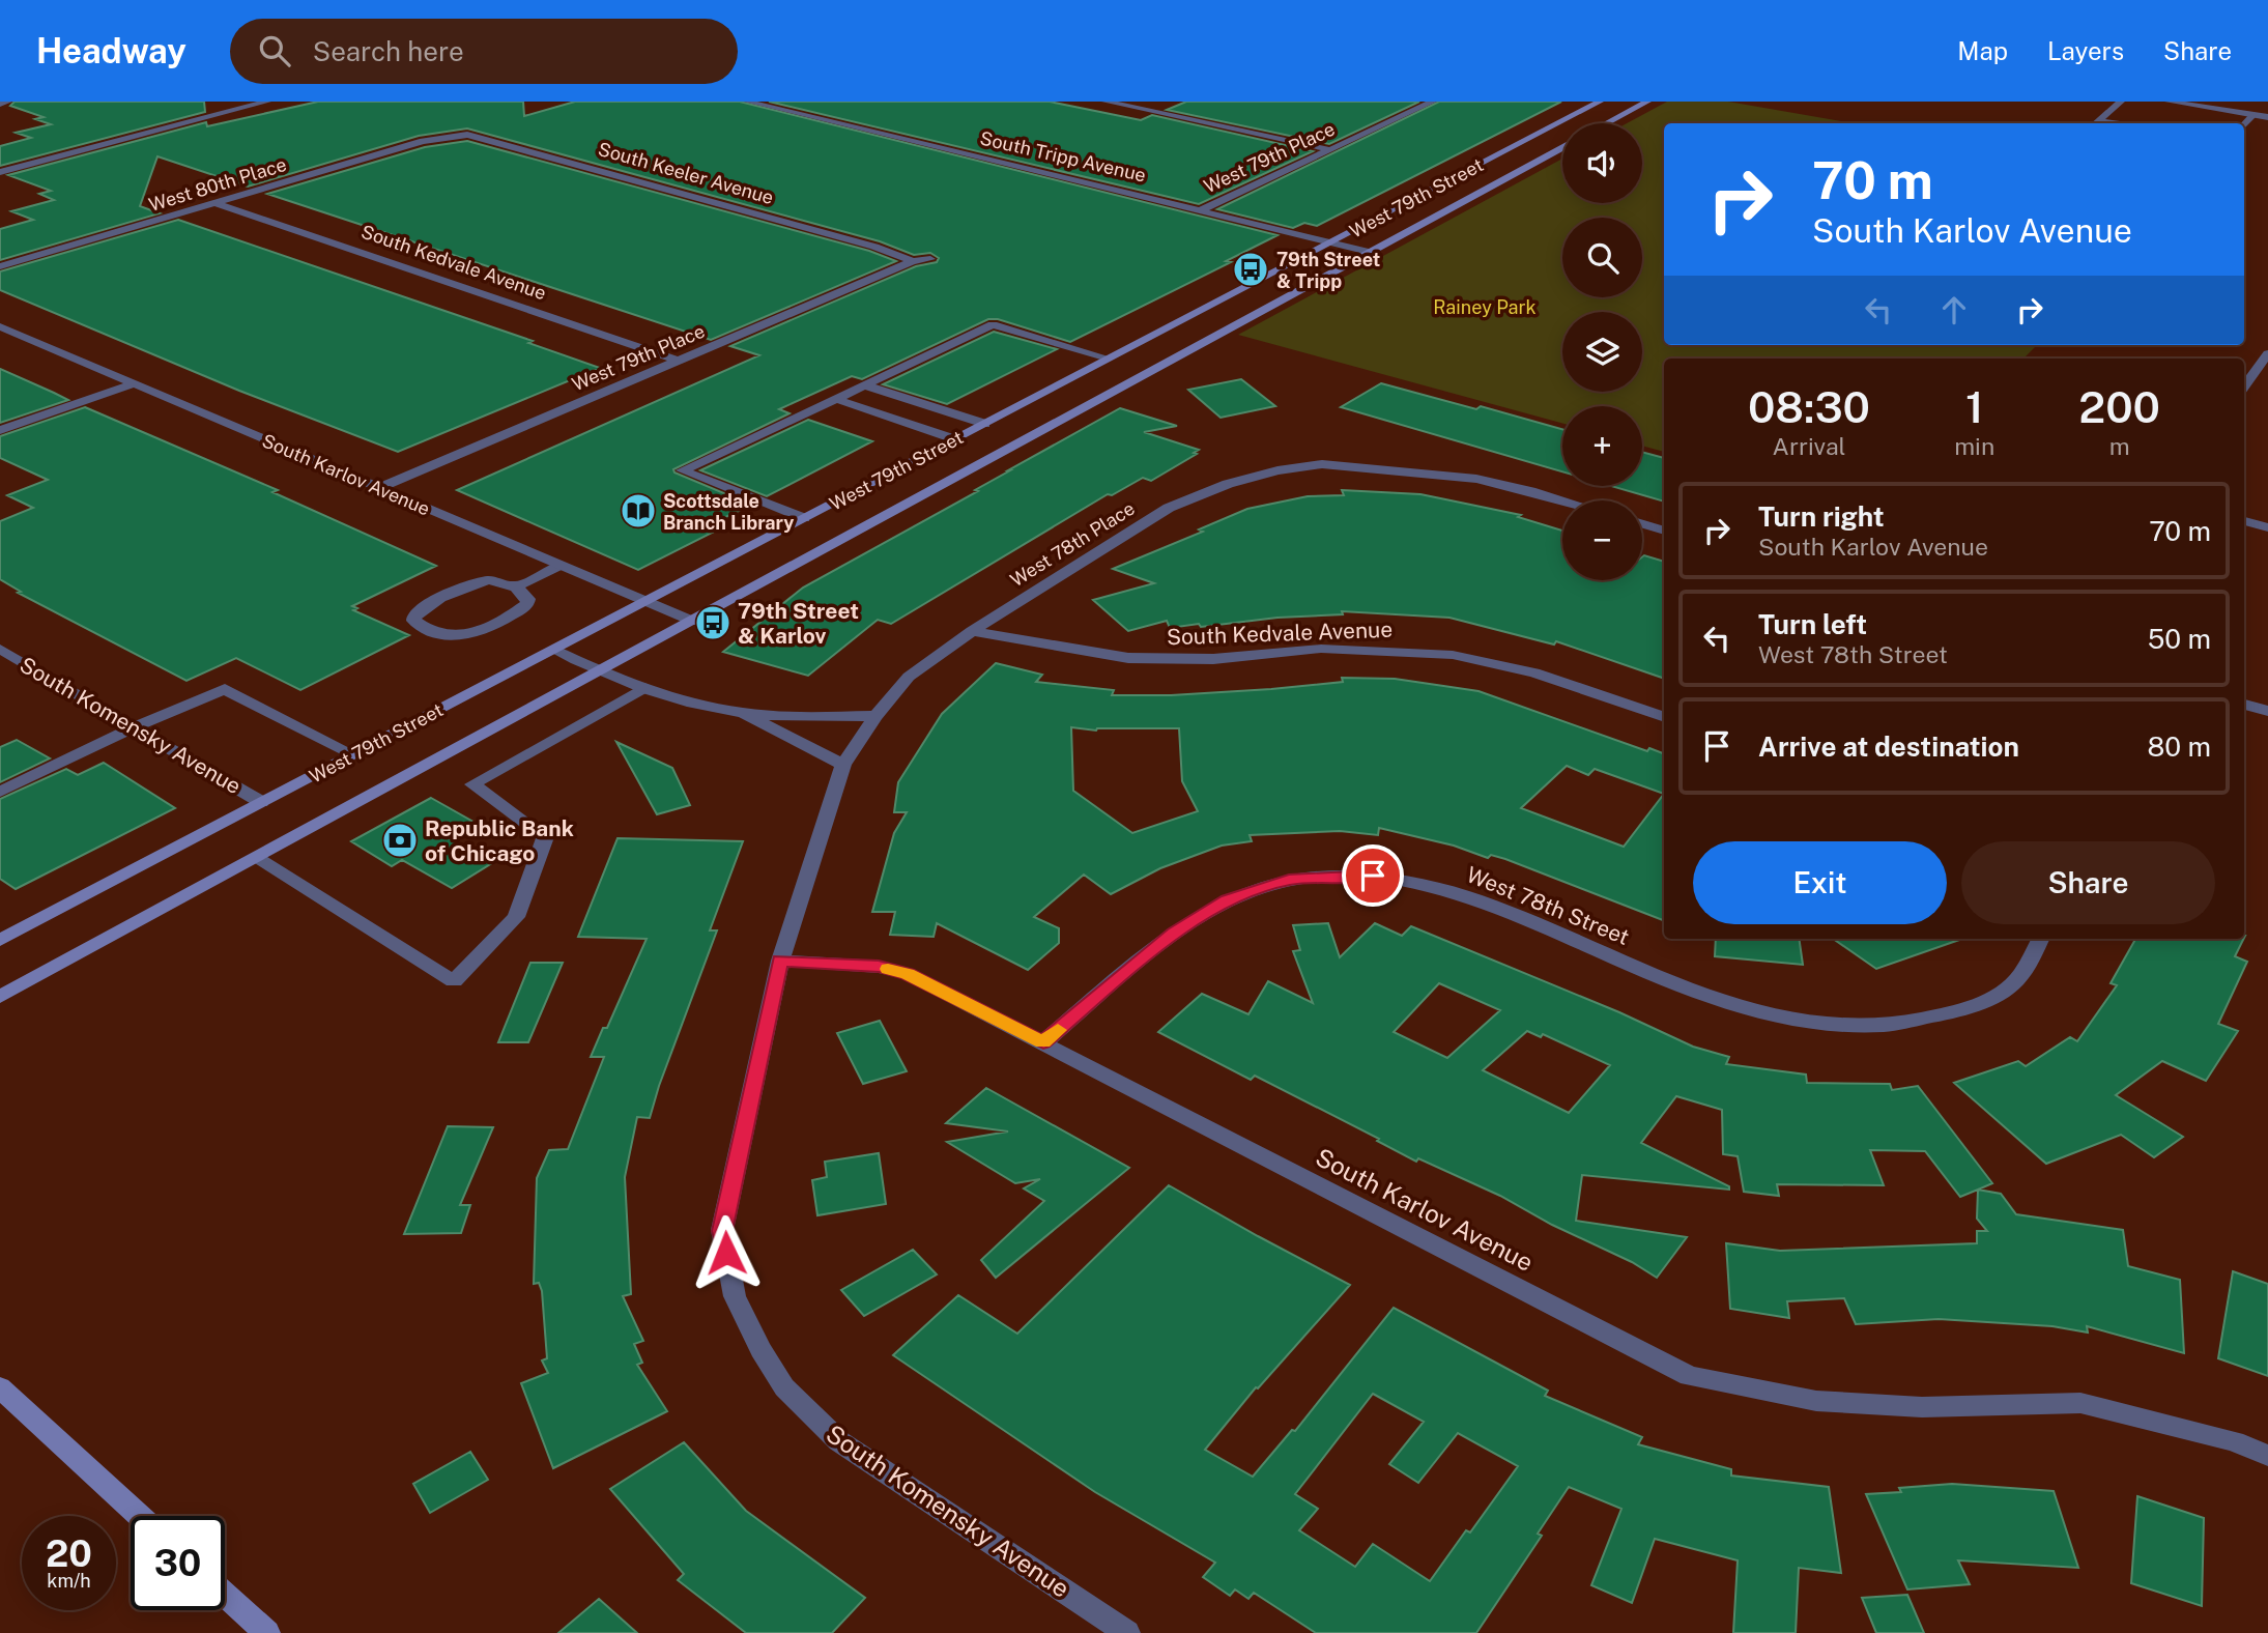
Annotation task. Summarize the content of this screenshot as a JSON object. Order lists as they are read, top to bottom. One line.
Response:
{"streets":{"main road":["West 79th Street"],"street":["South Tripp Avenue","West 79th Place","South Keeler Avenue","West 80th Place","South Kedvale Avenue","South Karlov Avenue","West 78th Place","South Komensky Avenue","West 78th Street"]},"crossings":[["South Tripp Avenue","West 79th Place"],["South Tripp Avenue","West 79th Street"],["West 79th Place","South Keeler Avenue"],["West 79th Place","South Kedvale Avenue"],["West 79th Place","South Karlov Avenue"],["South Keeler Avenue","West 80th Place"],["West 80th Place","South Kedvale Avenue"],["West 79th Street","South Karlov Avenue"],["West 79th Street","South Komensky Avenue"],["South Kedvale Avenue","West 78th Place"],["South Karlov Avenue","South Komensky Avenue"],["South Karlov Avenue","West 78th Street"]],"parks":["Rainey Park"],"places":{"bus stop":["79th Street & Tripp","79th Street & Karlov"],"library":["Scottsdale Branch Library"],"bank":["Republic Bank of Chicago"]},"page":{"header":"Headway","search":"Search here","nav":["Map","Layers","Share"],"map_buttons":["+","−"],"turn":["70 m","South Karlov Avenue"],"eta":["08:30","Arrival","1","min","200","m"],"list":[{"name":"Turn right","note":"South Karlov Avenue","value":"70 m"},{"name":"Turn left","note":"West 78th Street","value":"50 m"},{"name":"Arrive at destination","value":"80 m"}],"buttons":["Exit","Share"],"speed":"20 km/h","limit":"30"}}
